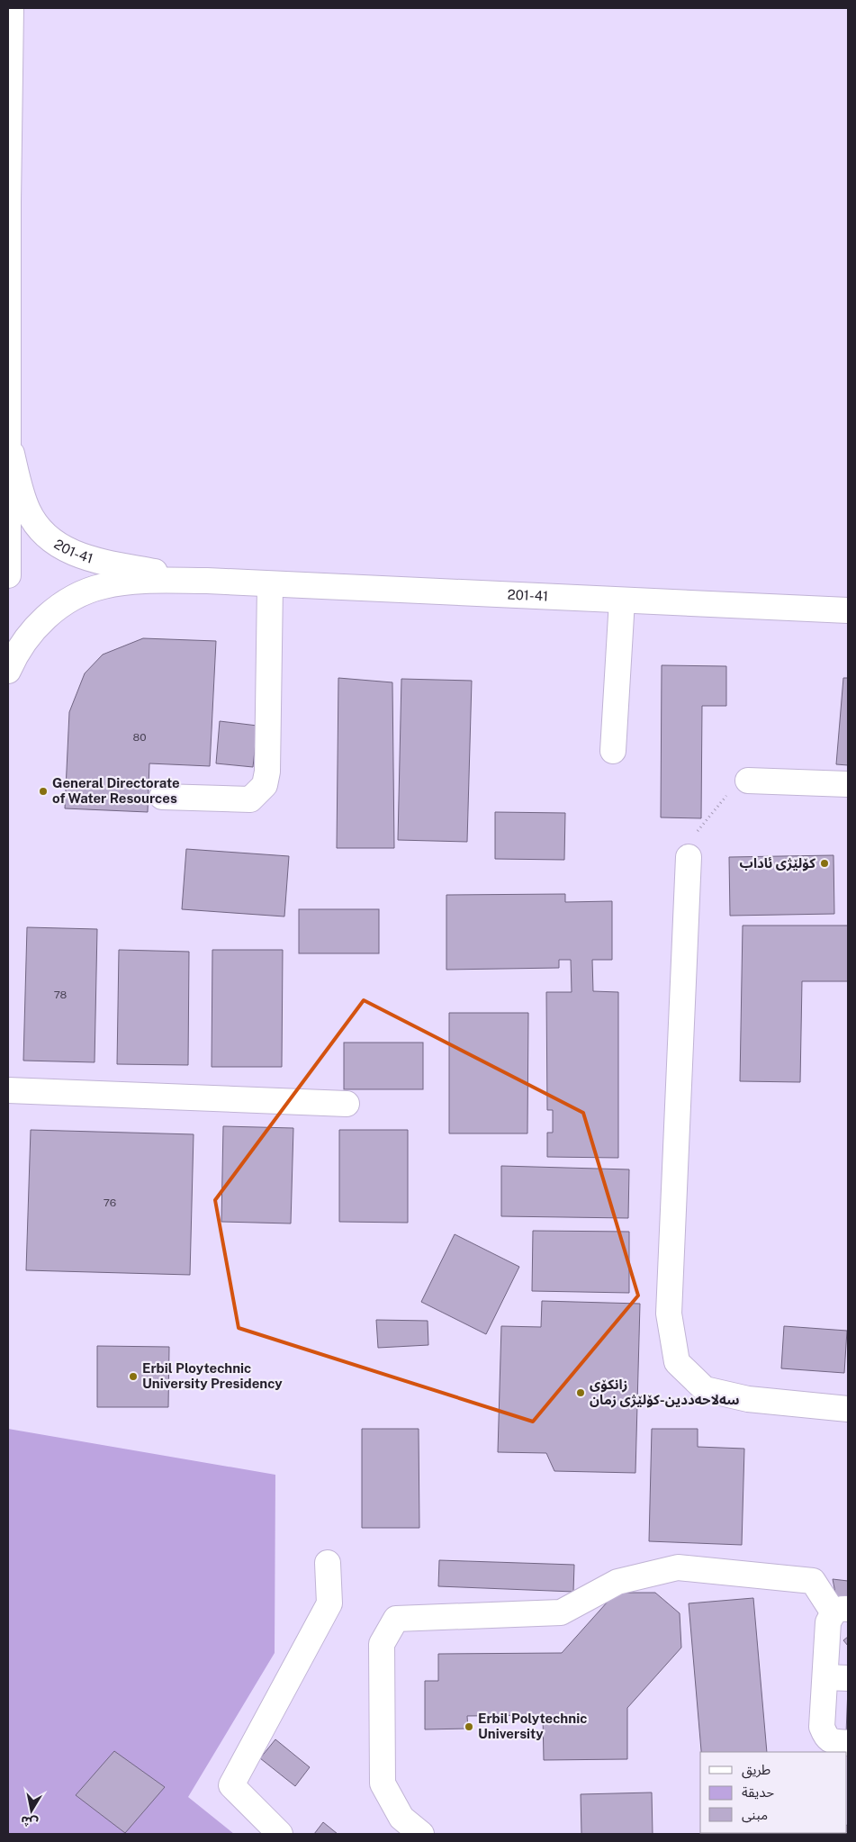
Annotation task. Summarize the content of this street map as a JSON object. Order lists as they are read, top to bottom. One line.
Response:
{"streets":{"main road":["201-41"]},"places":["General Directorate of Water Resources","کۆلێژی ئاداب","Erbil Ploytechnic University Presidency","زانکۆی سەلاحەددین-کۆلێژی زمان","Erbil Polytechnic University"],"house_numbers":["80","78","76"],"legend":["طريق","حديقة","مبنى"],"north":"bottom"}
